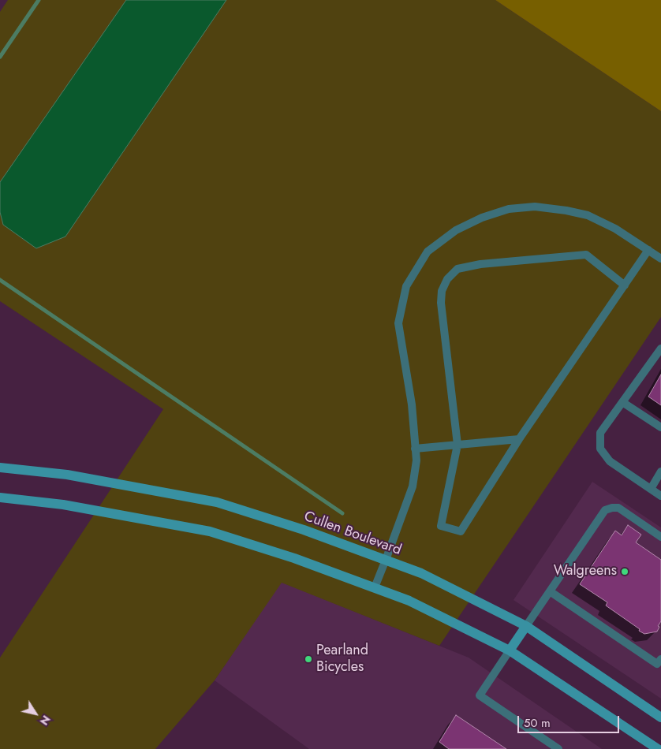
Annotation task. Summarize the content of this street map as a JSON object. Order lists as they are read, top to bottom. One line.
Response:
{"streets":{"main road":["Cullen Boulevard"]},"places":["Walgreens","Pearland Bicycles"],"scale_bar":"50 m","north":"bottom right"}
